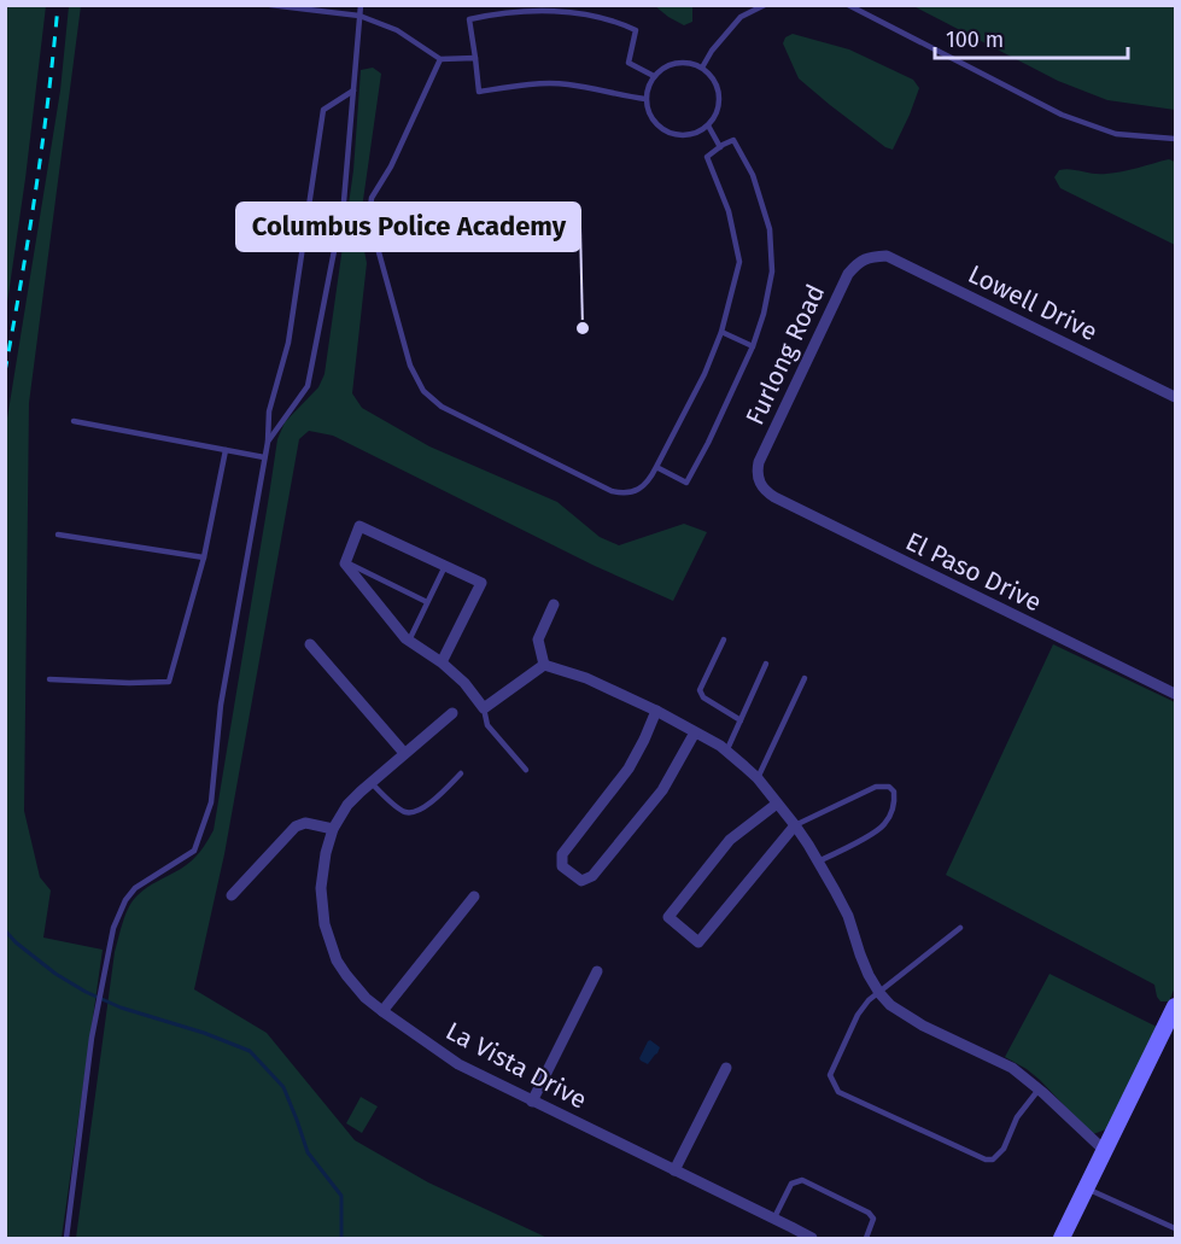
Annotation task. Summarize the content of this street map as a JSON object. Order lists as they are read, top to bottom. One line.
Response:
{"streets":{"street":["Lowell Drive","Furlong Road","El Paso Drive","La Vista Drive"]},"crossings":[["Lowell Drive","Furlong Road"],["Furlong Road","El Paso Drive"]],"places":["Columbus Police Academy"],"scale_bar":"100 m"}
